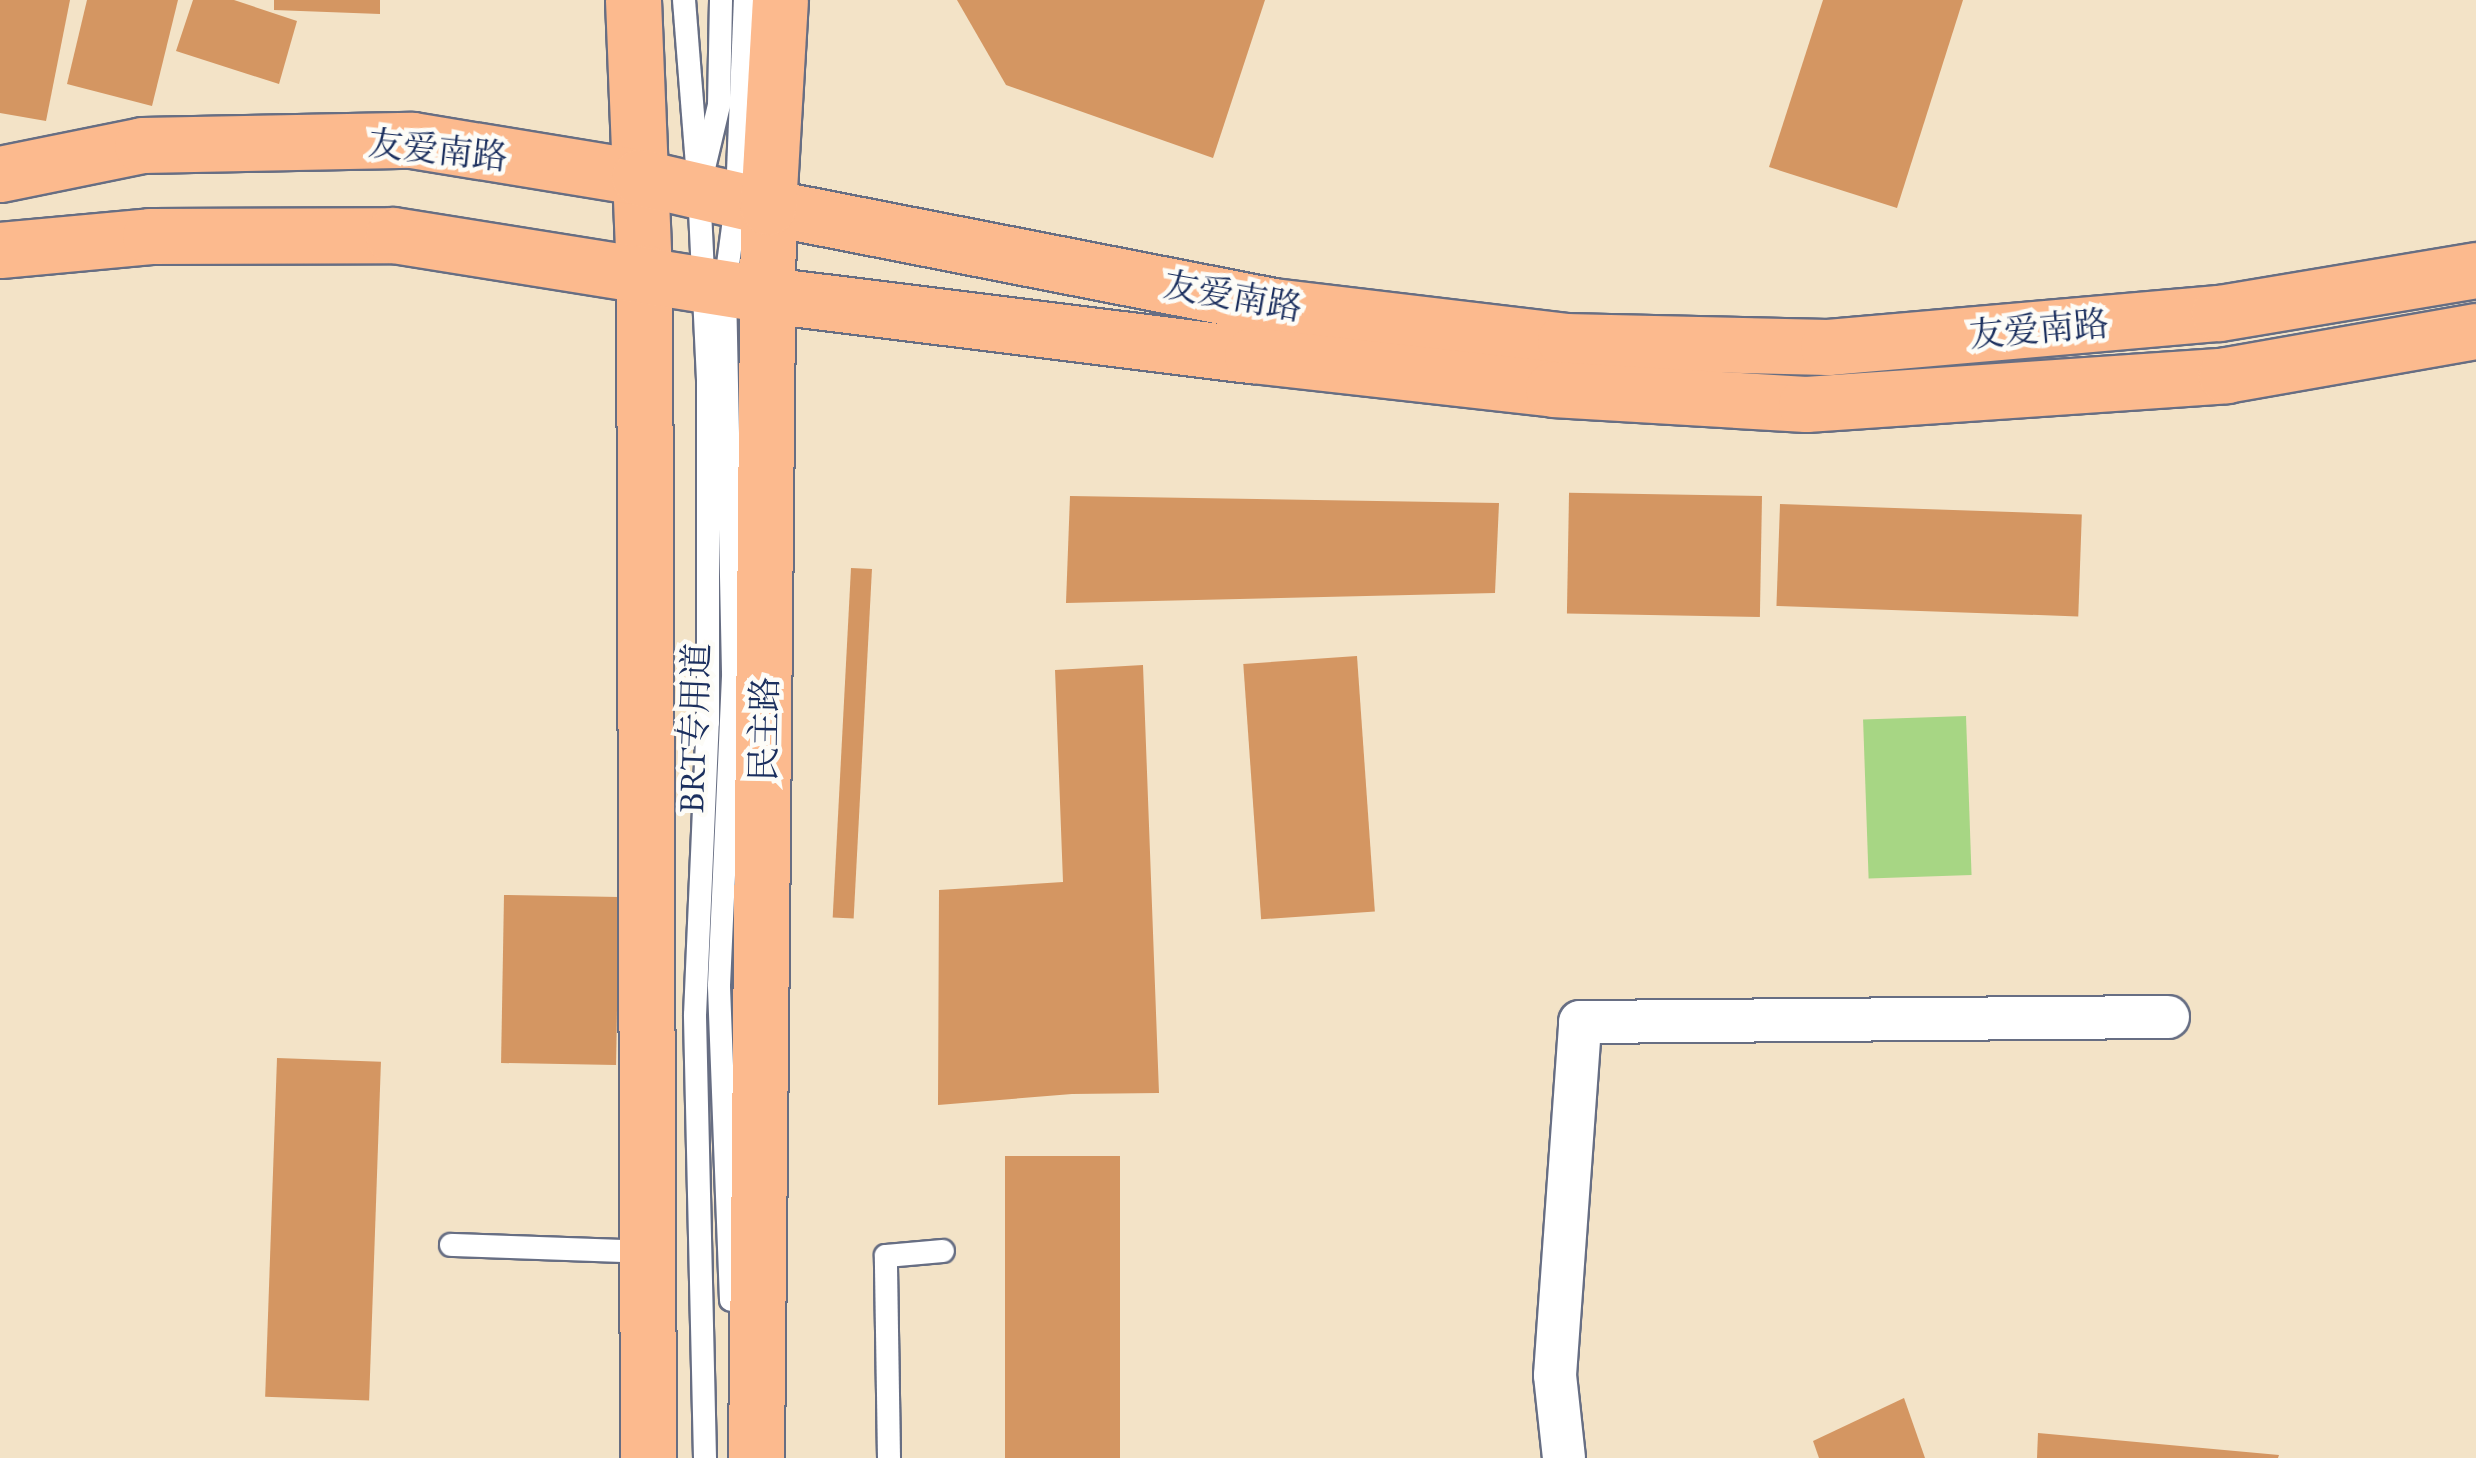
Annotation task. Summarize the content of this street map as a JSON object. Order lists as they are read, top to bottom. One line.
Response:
{"streets":{"main road":["友爱南路","民主路"],"lane":["BRT专用道"]},"crossings":[["友爱南路","BRT专用道"],["友爱南路","民主路"],["BRT专用道","民主路"]]}
